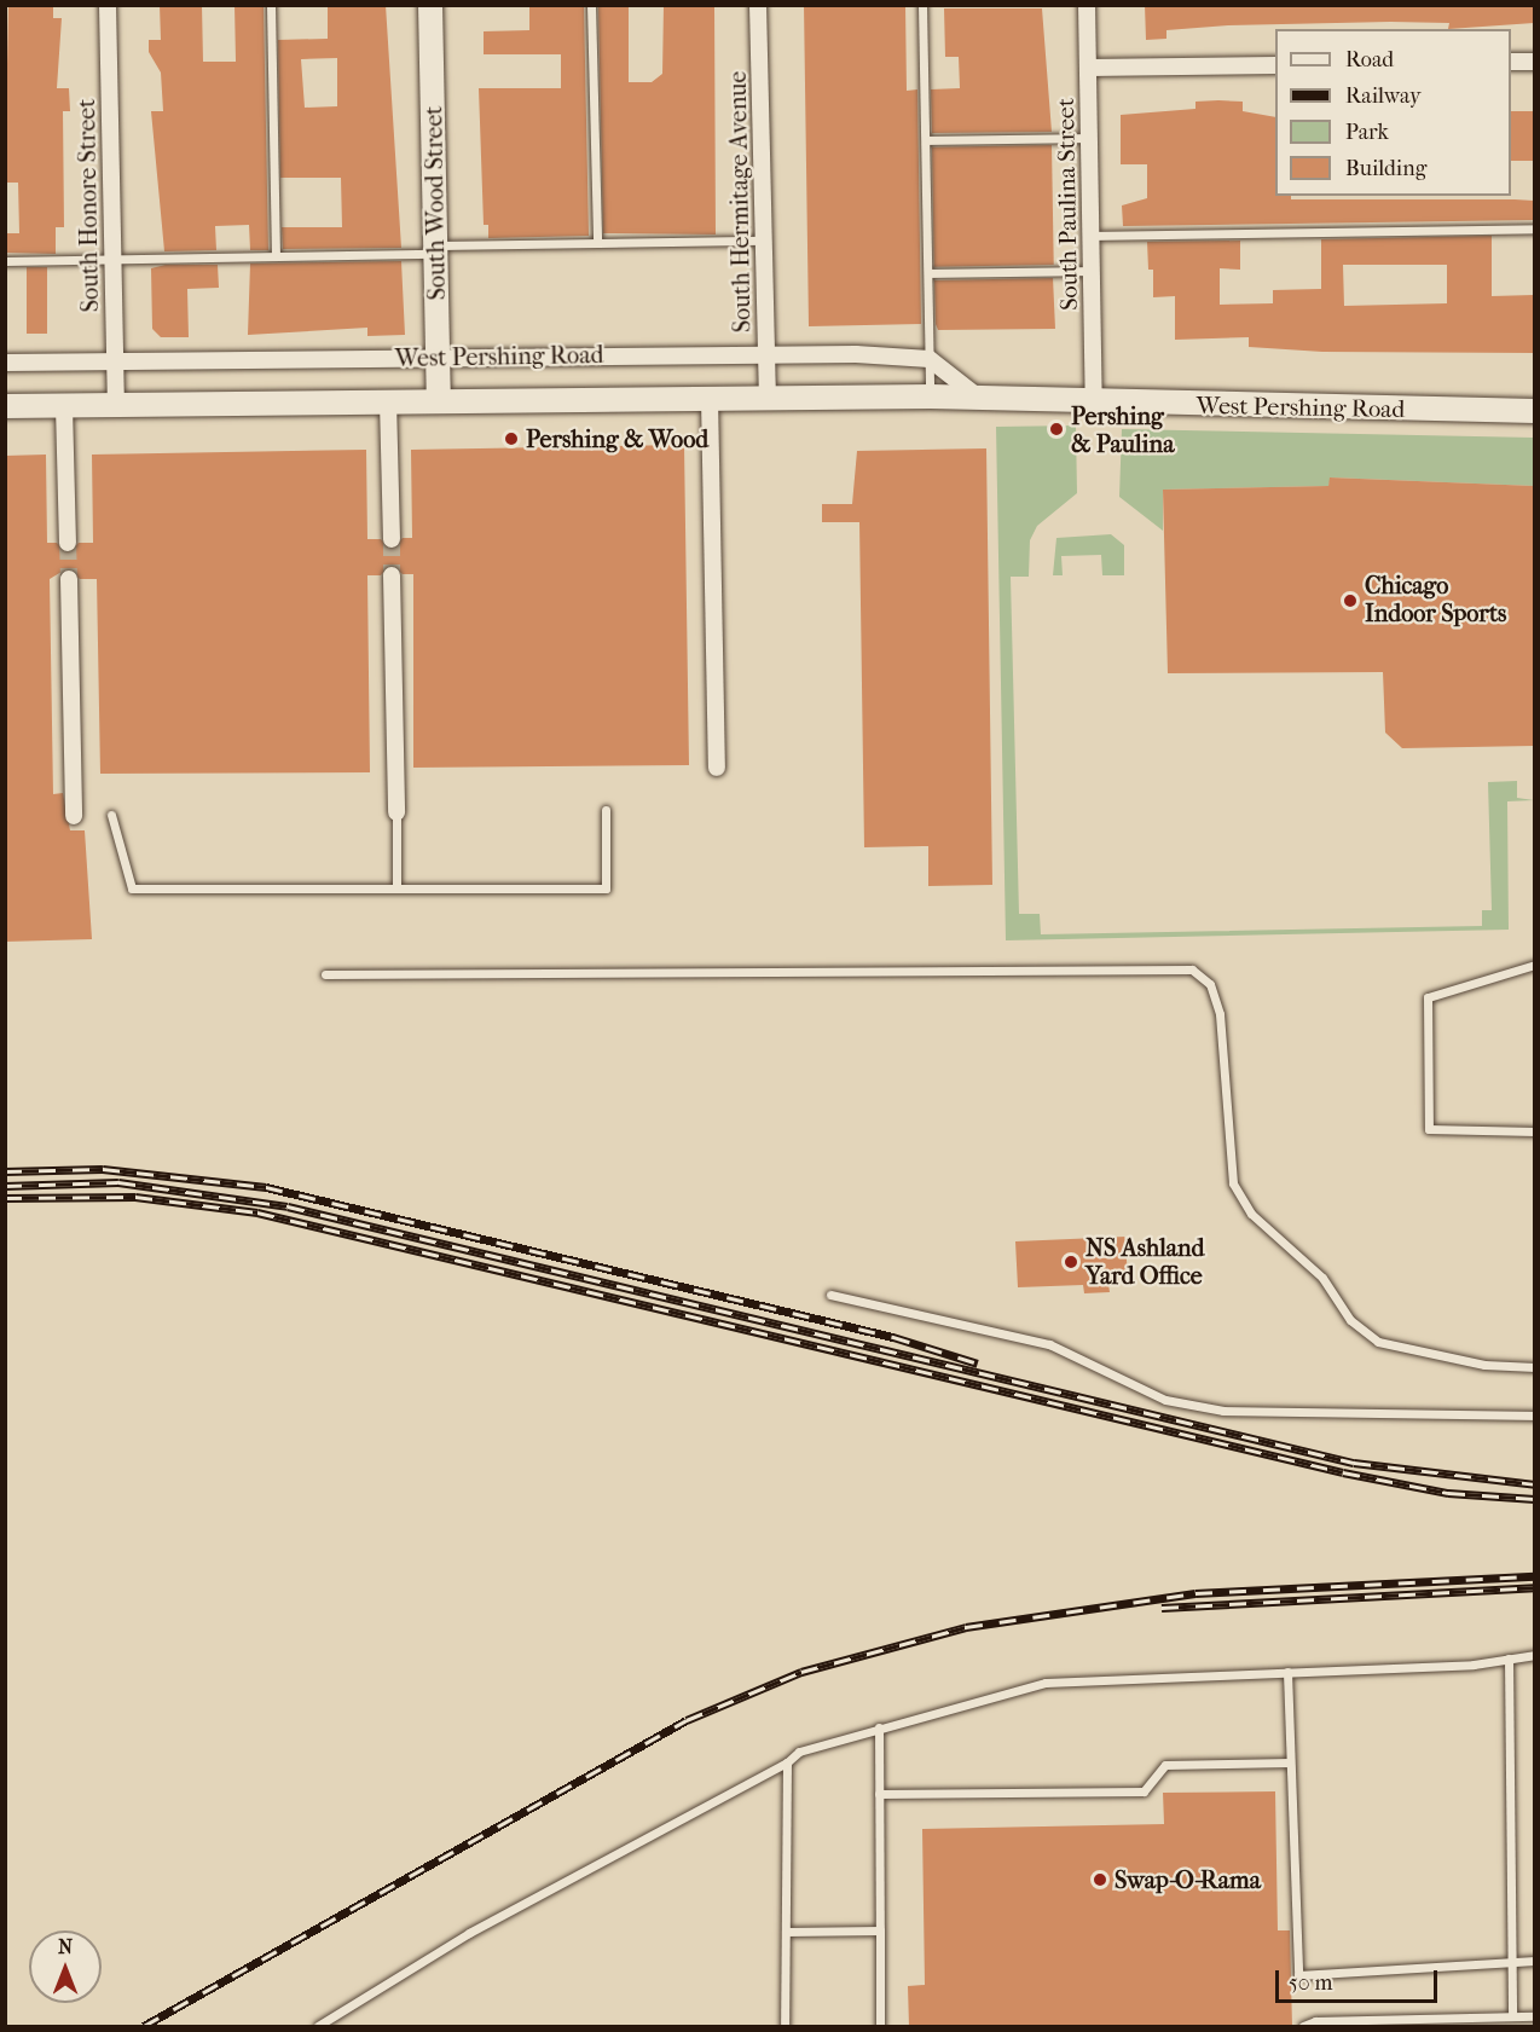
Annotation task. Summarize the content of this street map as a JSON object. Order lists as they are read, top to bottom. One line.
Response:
{"streets":{"main road":["South Wood Street","West Pershing Road"],"street":["South Hermitage Avenue","South Paulina Street","South Honore Street"]},"crossings":[["South Hermitage Avenue","West Pershing Road"],["South Wood Street","West Pershing Road"],["South Paulina Street","West Pershing Road"],["South Honore Street","West Pershing Road"]],"places":["Pershing & Paulina","Pershing & Wood","Chicago Indoor Sports","NS Ashland Yard Office","Swap-O-Rama"],"legend":["Road","Railway","Park","Building"],"scale_bar":"50 m","north":"top"}
